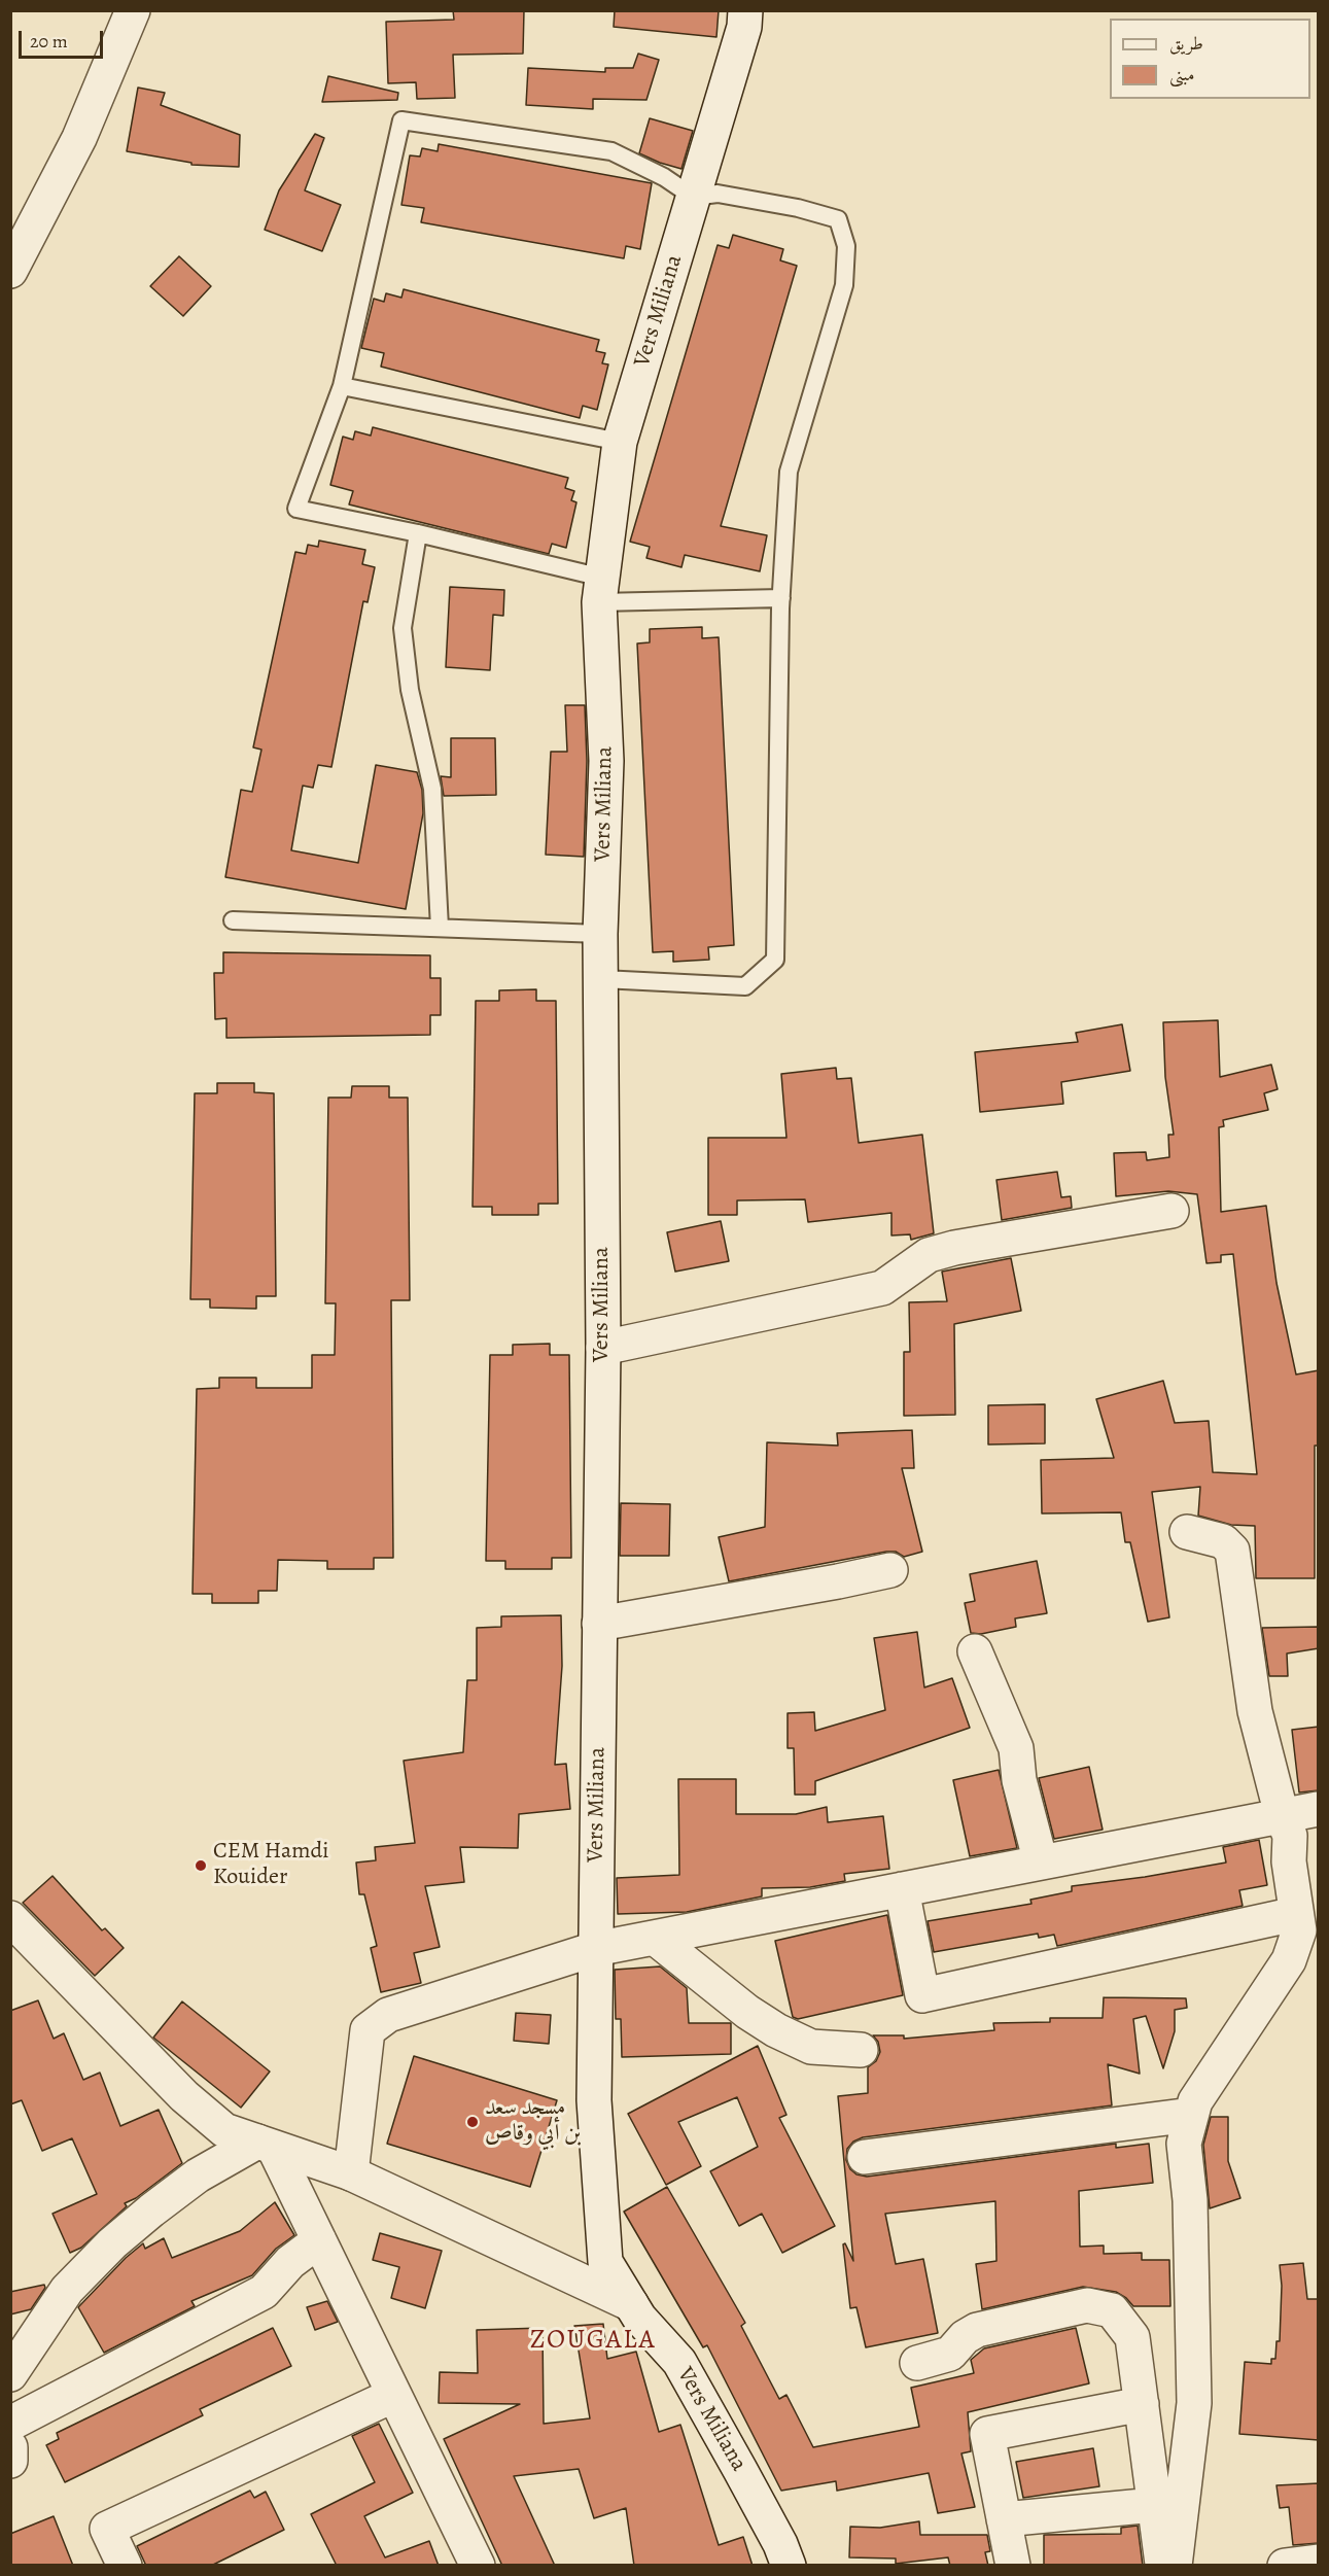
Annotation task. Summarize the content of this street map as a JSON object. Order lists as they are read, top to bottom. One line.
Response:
{"streets":{"street":["Vers Miliana"]},"districts":["ZOUGALA"],"places":["CEM Hamdi Kouider","مسجد سعد بن أبي وقاص"],"legend":["طريق","مبنى"],"scale_bar":"20 m"}
